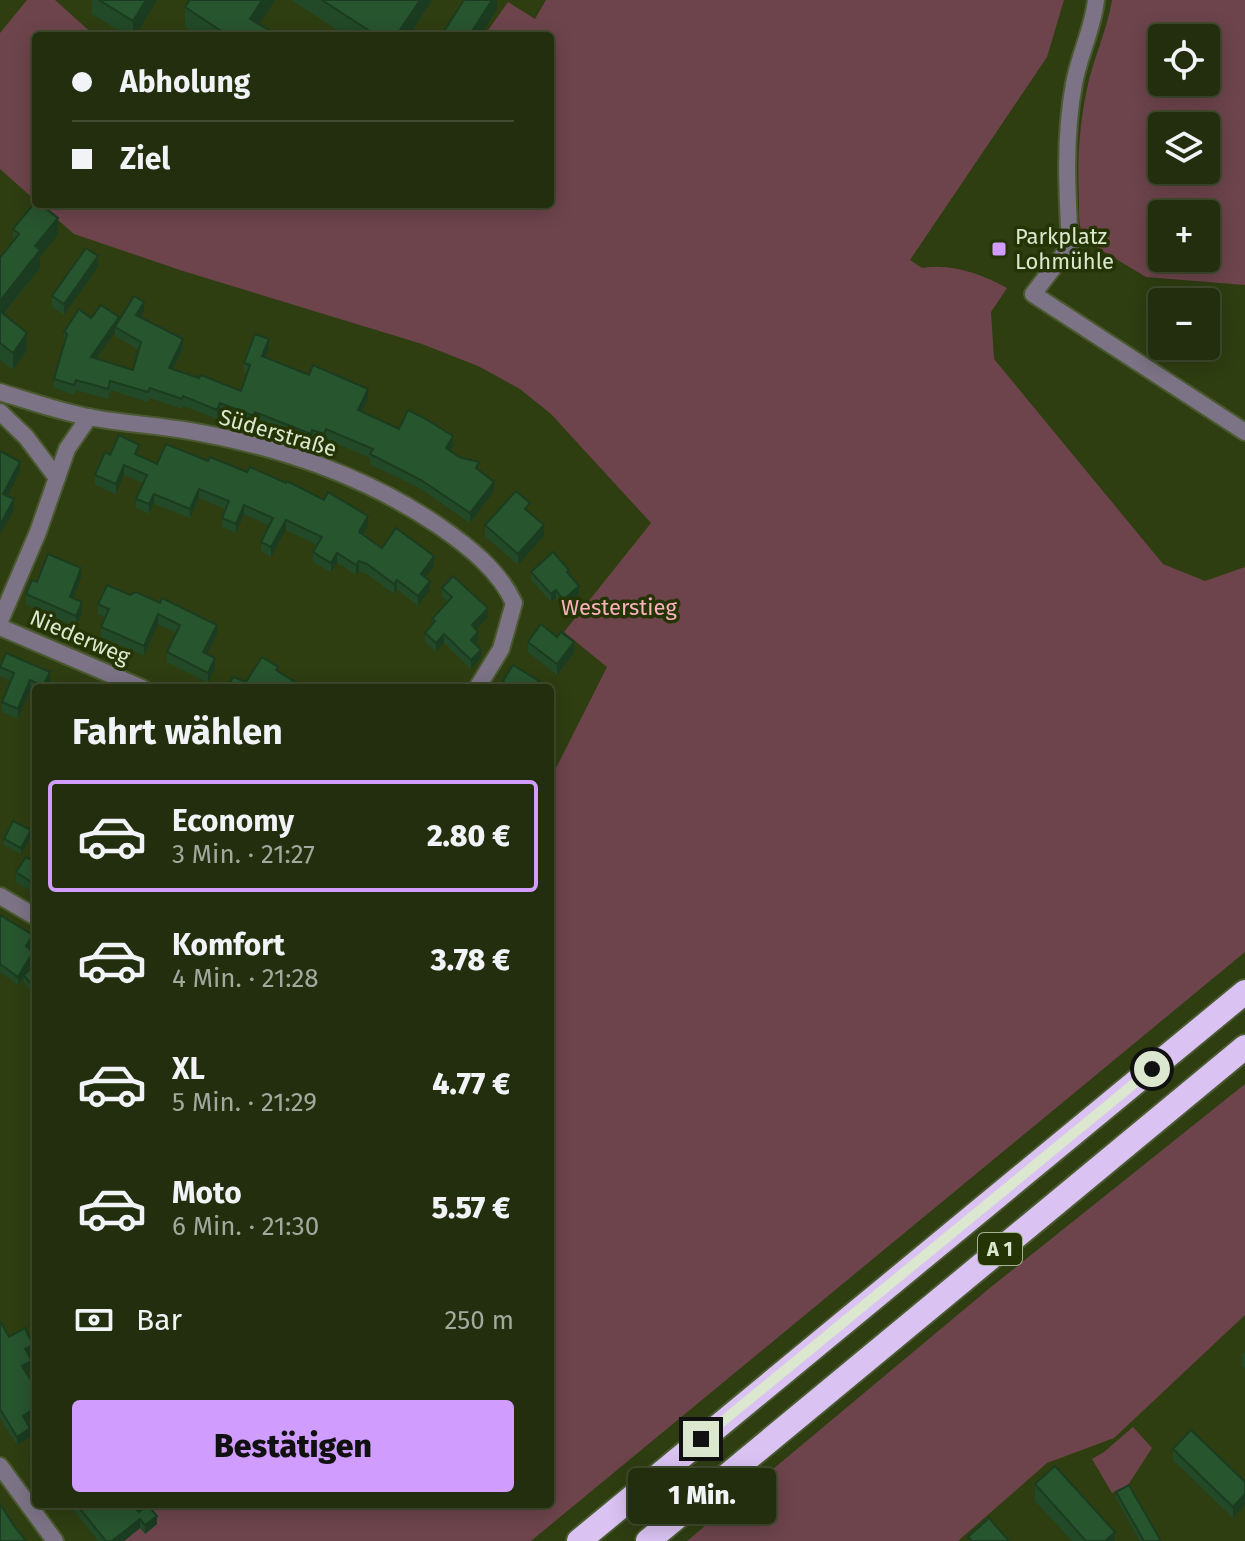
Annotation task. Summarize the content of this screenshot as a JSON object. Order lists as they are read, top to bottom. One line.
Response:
{"streets":{"highway":["A 1"],"street":["Süderstraße","Niederweg"]},"parks":["Westerstieg"],"places":{"transit":["Parkplatz Lohmühle"]},"page":{"map_buttons":["+","−"],"banner":["Abholung","Ziel"],"heading":"Fahrt wählen","list":[{"name":"Economy","note":"3 Min. · 21:27","value":"2.80 €"},{"name":"Komfort","note":"4 Min. · 21:28","value":"3.78 €"},{"name":"XL","note":"5 Min. · 21:29","value":"4.77 €"},{"name":"Moto","note":"6 Min. · 21:30","value":"5.57 €"}],"pay":["Bar","250 m"],"buttons":"Bestätigen","bubble":"1 Min."}}
